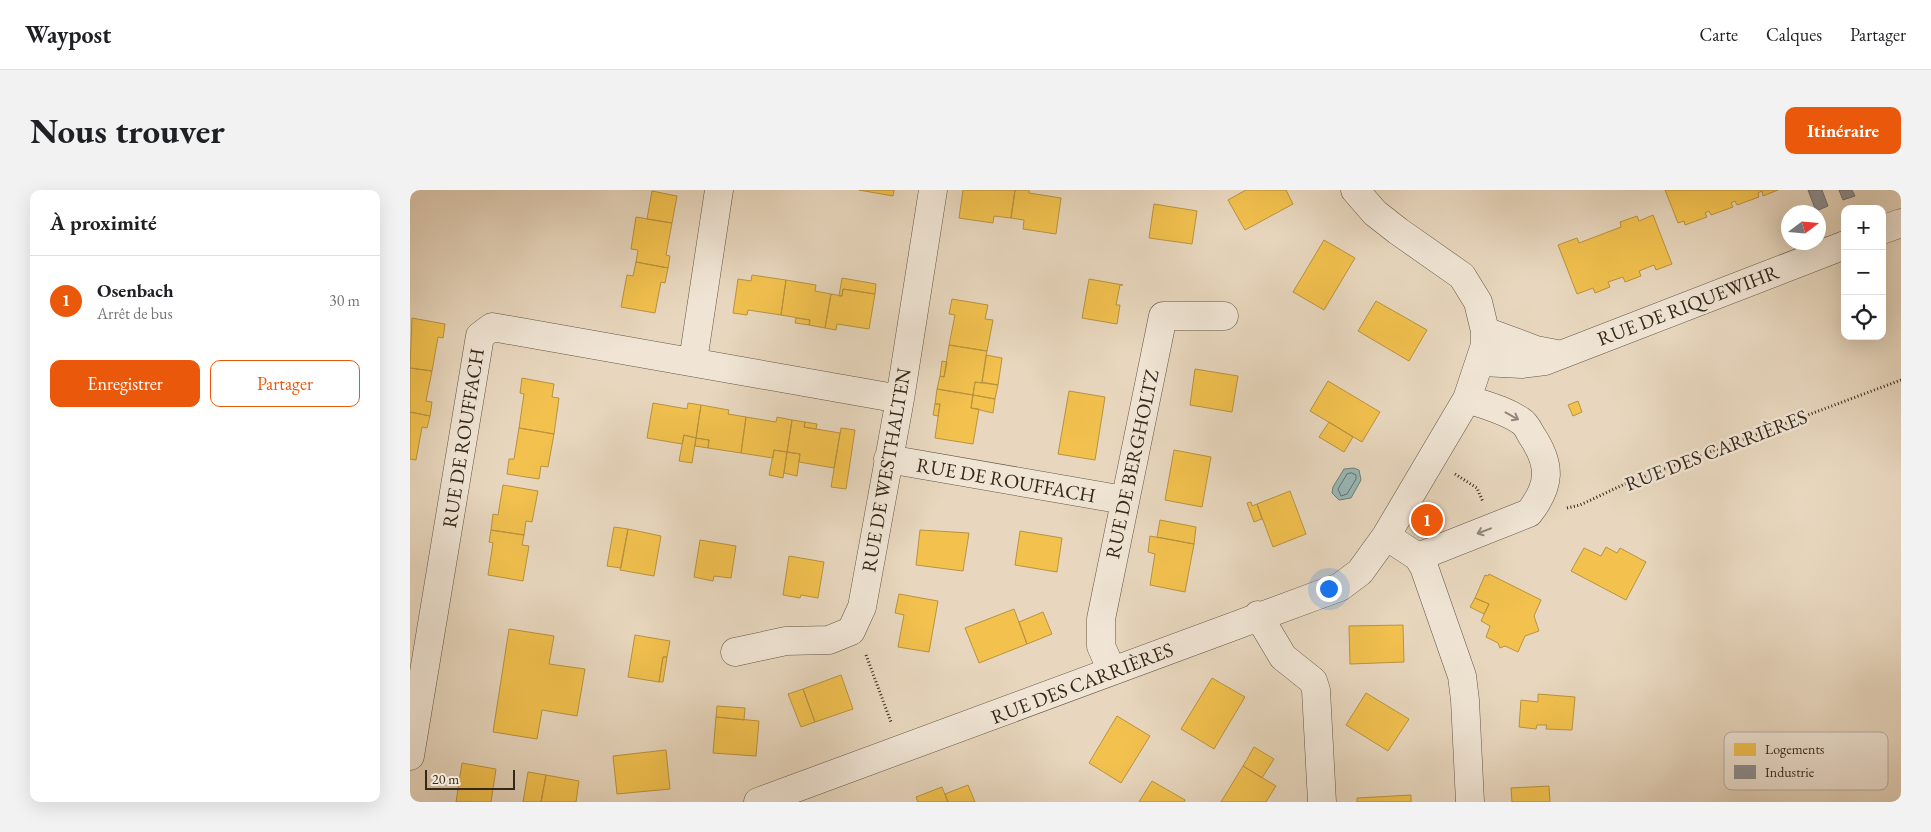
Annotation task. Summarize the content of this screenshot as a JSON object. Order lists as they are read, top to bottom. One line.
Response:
{"streets":{"street":["RUE DE RIQUEWIHR","RUE DE ROUFFACH","RUE DES CARRIÈRES","RUE DE BERGHOLTZ","RUE DE WESTHALTEN"]},"crossings":[["RUE DE RIQUEWIHR","RUE DES CARRIÈRES"],["RUE DE ROUFFACH","RUE DE BERGHOLTZ"],["RUE DE ROUFFACH","RUE DE WESTHALTEN"],["RUE DES CARRIÈRES","RUE DE BERGHOLTZ"]],"legend":["Logements","Industrie"],"scale_bar":"20 m","north":"right","page":{"header":"Waypost","nav":["Carte","Calques","Partager"],"buttons":["Itinéraire",["Enregistrer","Partager"]],"title":"Nous trouver","heading":"À proximité","map_buttons":["+","−"],"list":[{"mark":"1","name":"Osenbach","note":"Arrêt de bus","value":"30 m"}],"pins":"1","scale":"20 m"}}
